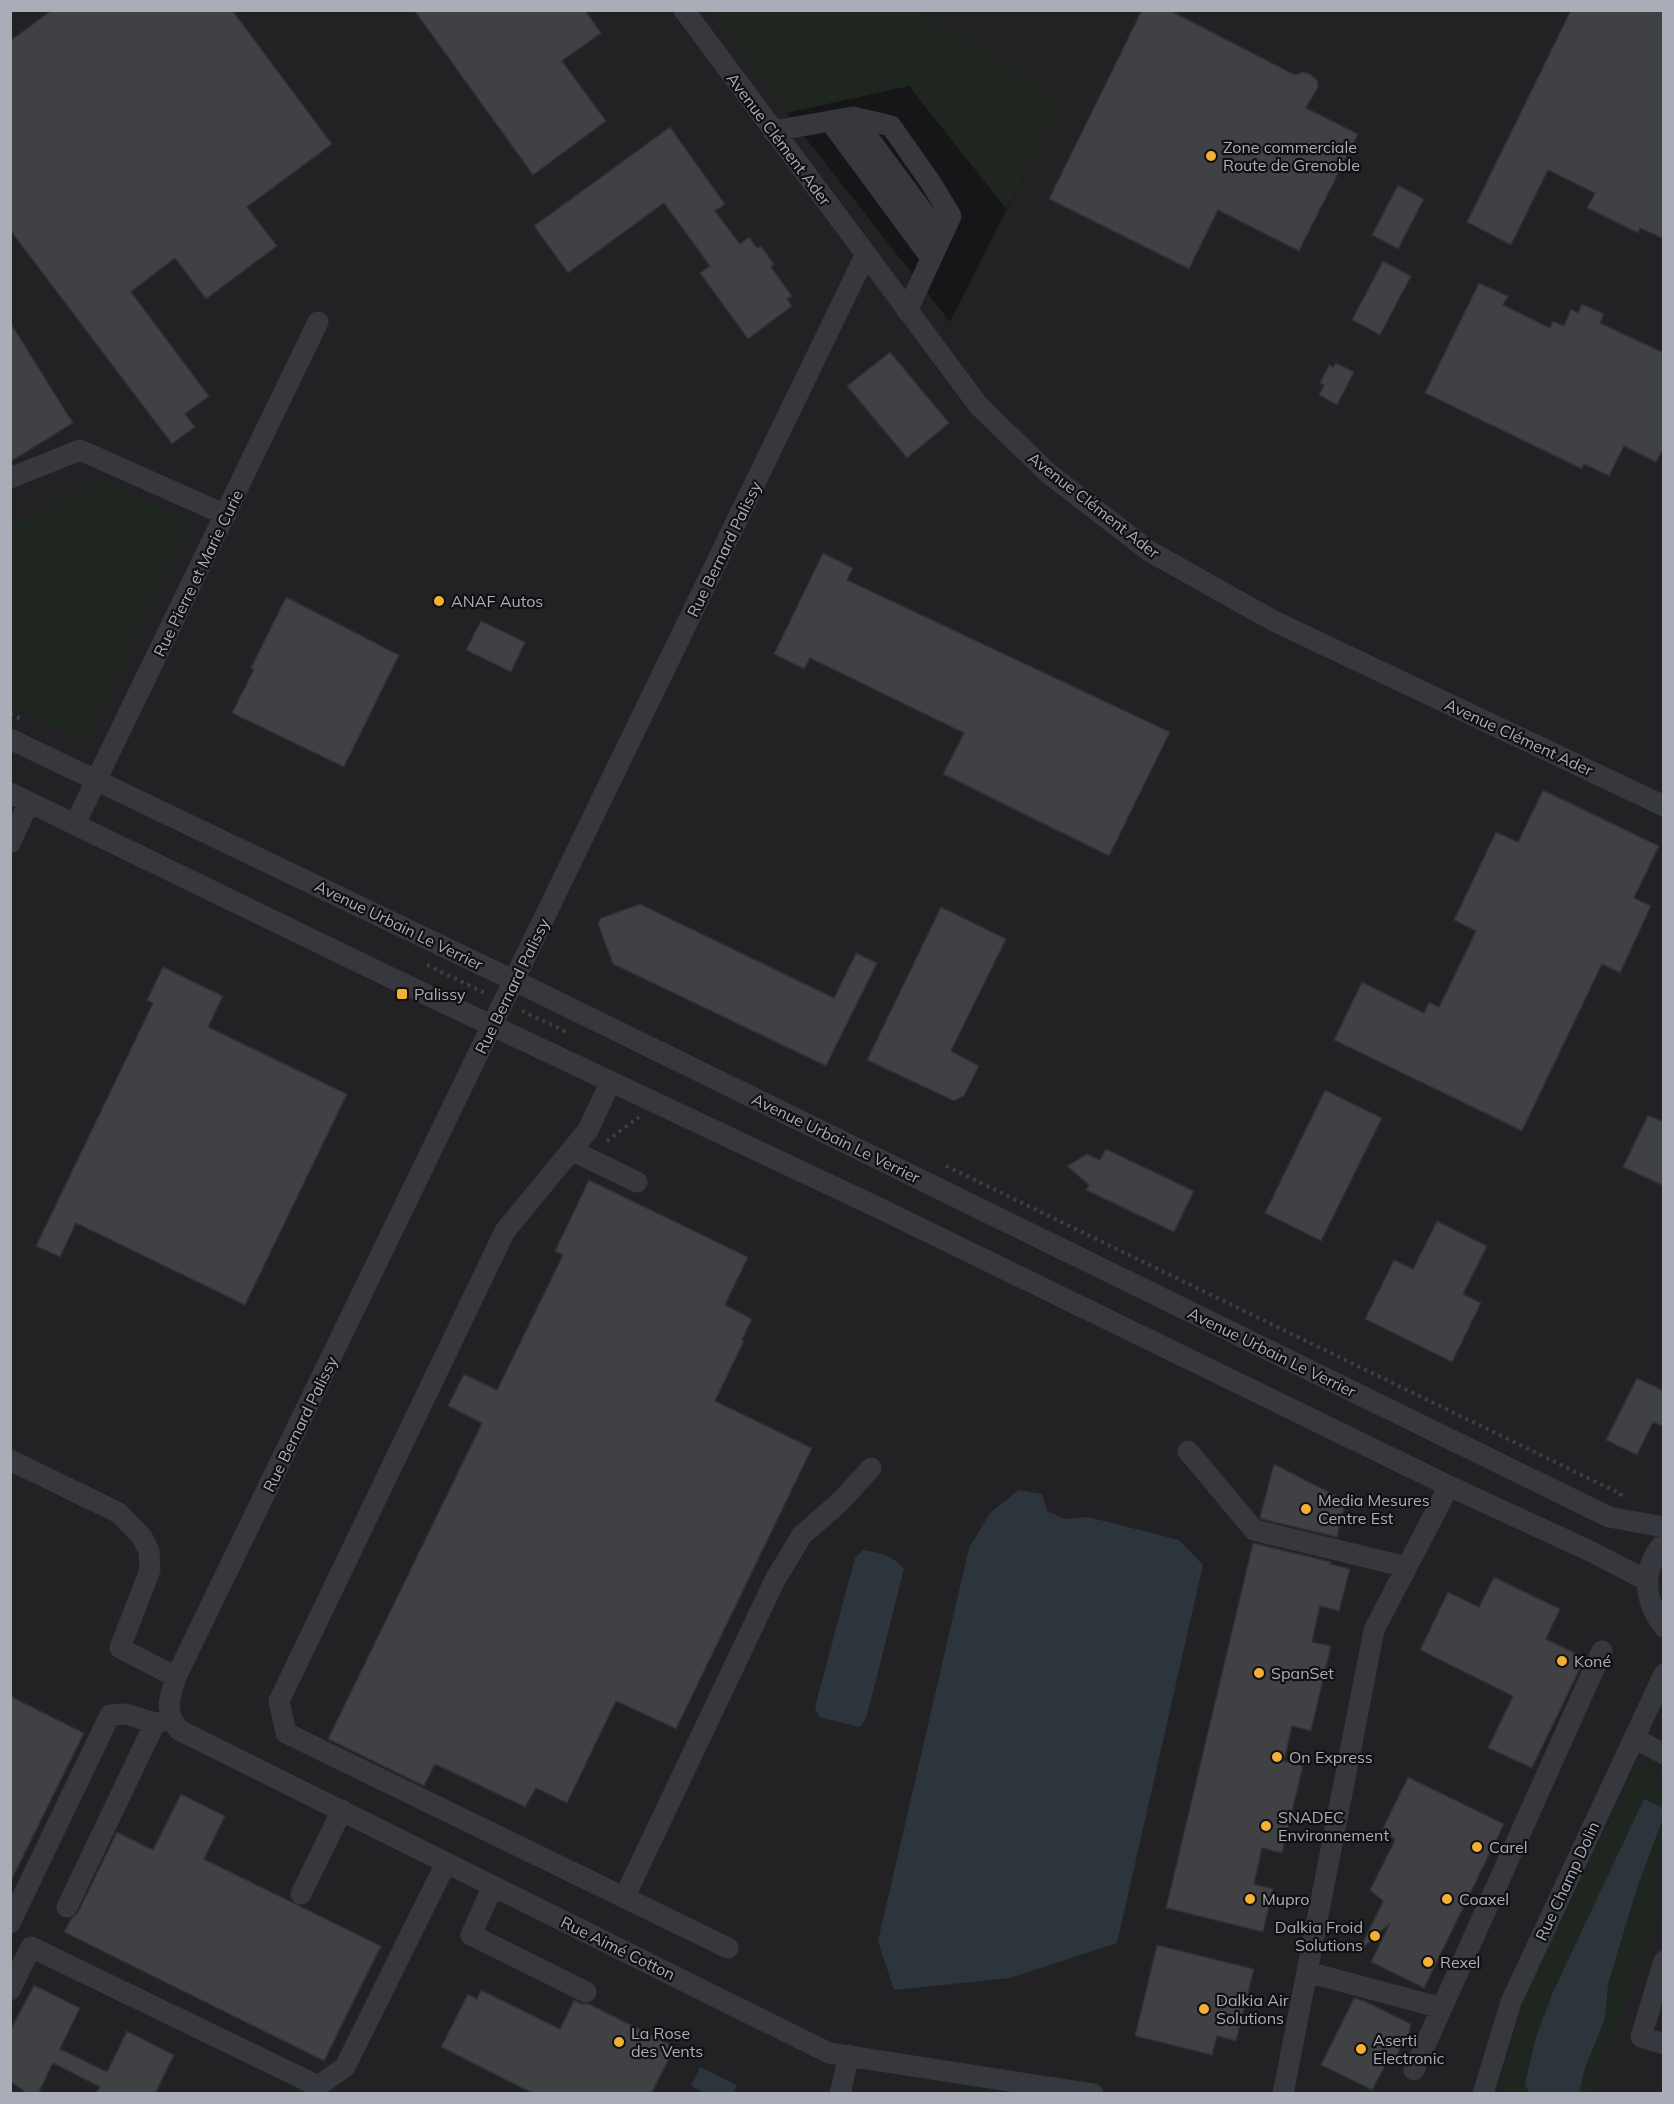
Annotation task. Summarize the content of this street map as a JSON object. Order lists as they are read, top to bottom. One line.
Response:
{"streets":{"street":["Avenue Clément Ader","Rue Bernard Palissy","Rue Pierre et Marie Curie","Avenue Urbain Le Verrier","Rue Champ Dolin","Rue Aimé Cotton"]},"crossings":[["Avenue Clément Ader","Rue Bernard Palissy"],["Rue Bernard Palissy","Avenue Urbain Le Verrier"],["Rue Bernard Palissy","Rue Aimé Cotton"],["Rue Pierre et Marie Curie","Avenue Urbain Le Verrier"]],"places":{"other":["Zone commerciale Route de Grenoble","ANAF Autos","Media Mesures Centre Est","Koné","SpanSet","On Express","SNADEC Environnement","Carel","Mupro","Coaxel","Dalkia Froid Solutions","Rexel","Dalkia Air Solutions","La Rose des Vents","Aserti Electronic"],"transit":["Palissy"]}}
